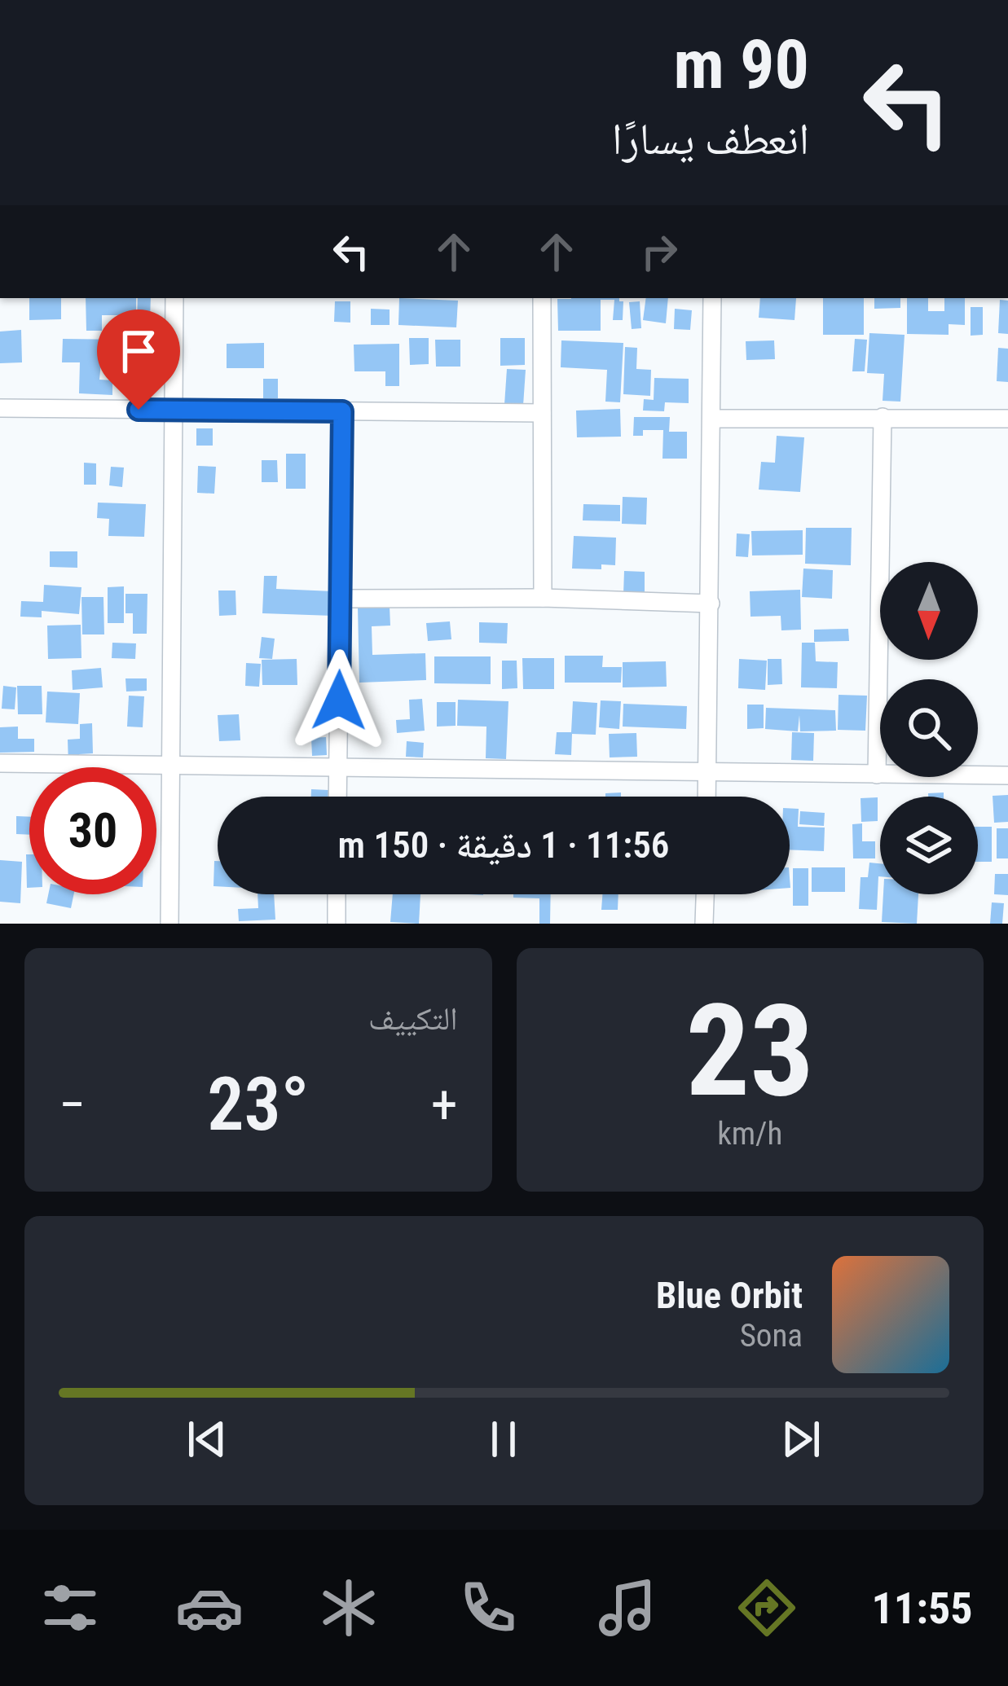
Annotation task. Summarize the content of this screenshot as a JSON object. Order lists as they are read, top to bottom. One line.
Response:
{"north":"bottom","page":{"turn":["90 m","انعطف يسارًا"],"limit":"30","trip":"11:56 · 1 دقيقة · 150 m","tile":[["23","km/h"],"التكييف"],"heat":["−","23°","+"],"song":["Blue Orbit","Sona"],"tabs":"11:55"}}
